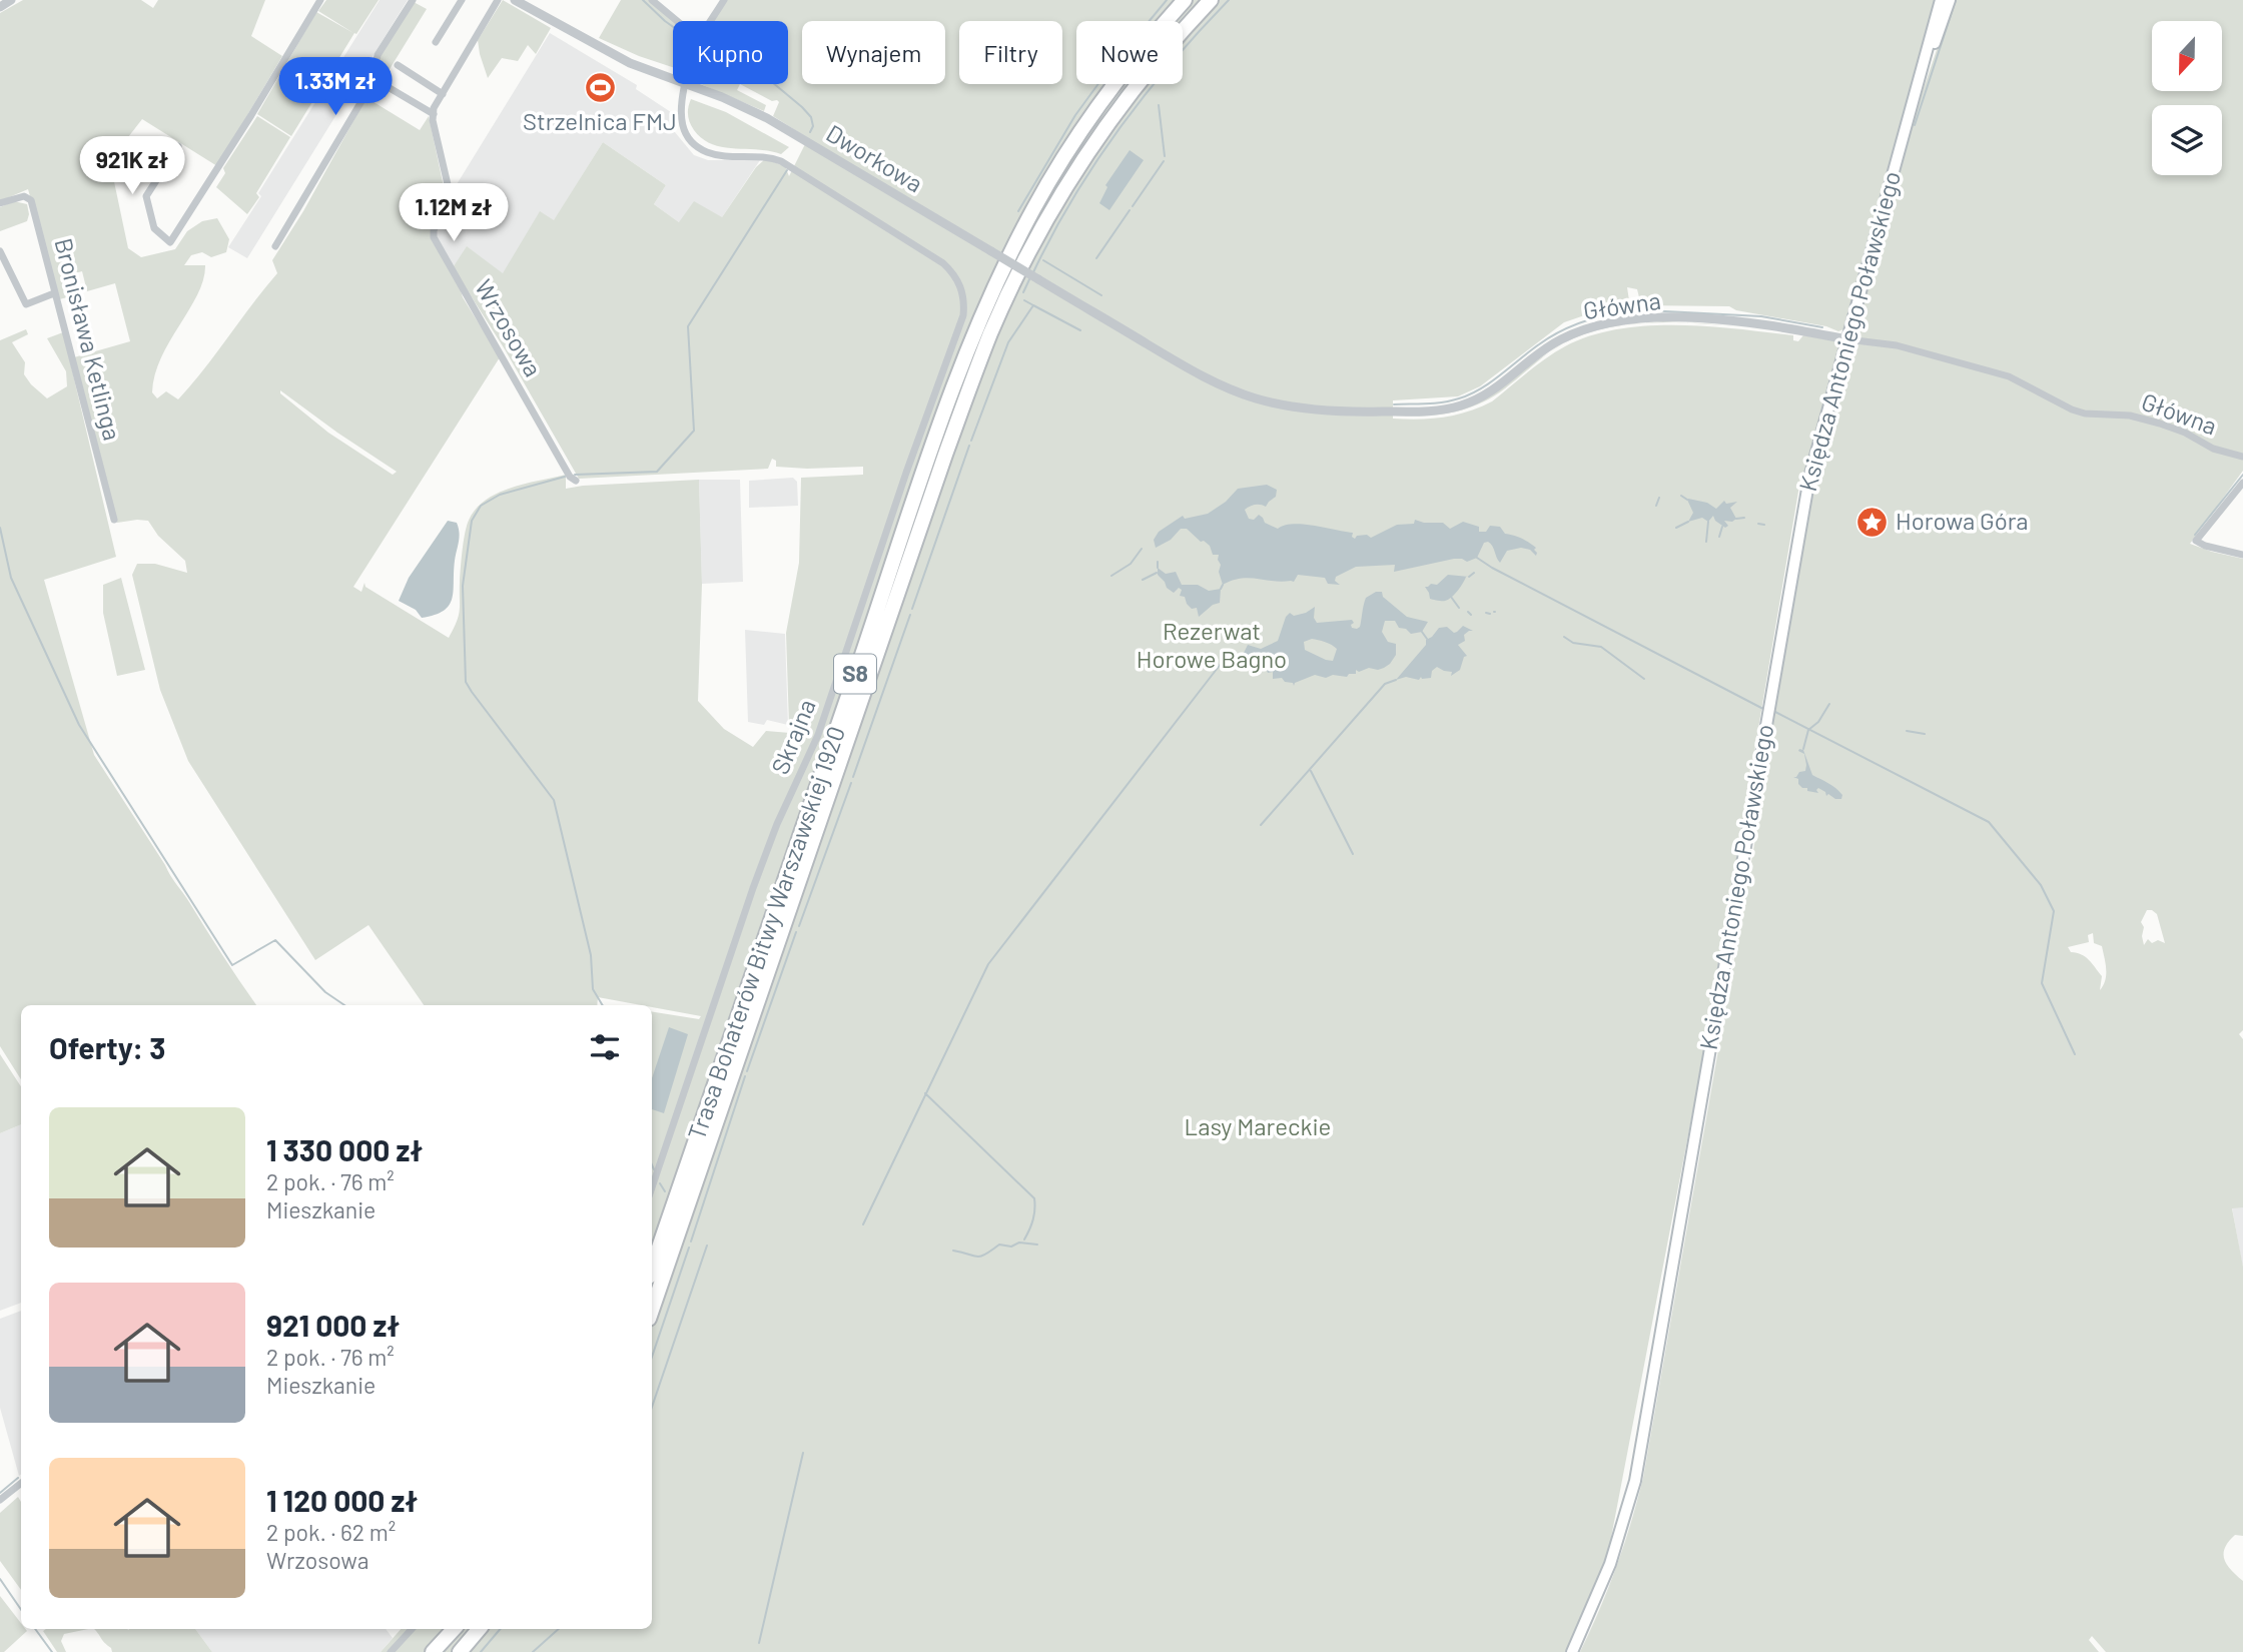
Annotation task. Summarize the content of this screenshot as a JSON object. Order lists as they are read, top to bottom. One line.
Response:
{"streets":{"highway":["S8","Trasa Bohaterów Bitwy Warszawskiej 1920"],"main road":["Księdza Antoniego Poławskiego"],"street":["Dworkowa","Główna","Wrzosowa","Bronisława Ketlinga","Skrajna"]},"crossings":[["Dworkowa","Główna"],["Dworkowa","Skrajna"],["Główna","Księdza Antoniego Poławskiego"]],"parks":["Rezerwat Horowe Bagno","Lasy Mareckie"],"places":{"sports":["Strzelnica FMJ"],"place":["Horowa Góra"]},"north":"bottom","page":{"chip":["Kupno","Wynajem","Filtry","Nowe"],"price":["1.33M zł","921K zł","1.12M zł"],"heading":"Oferty: 3","list":[{"name":"1 330 000 zł","note":"2 pok. · 76 m² · Mieszkanie"},{"name":"921 000 zł","note":"2 pok. · 76 m² · Mieszkanie"},{"name":"1 120 000 zł","note":"2 pok. · 62 m² · Wrzosowa"}]}}
